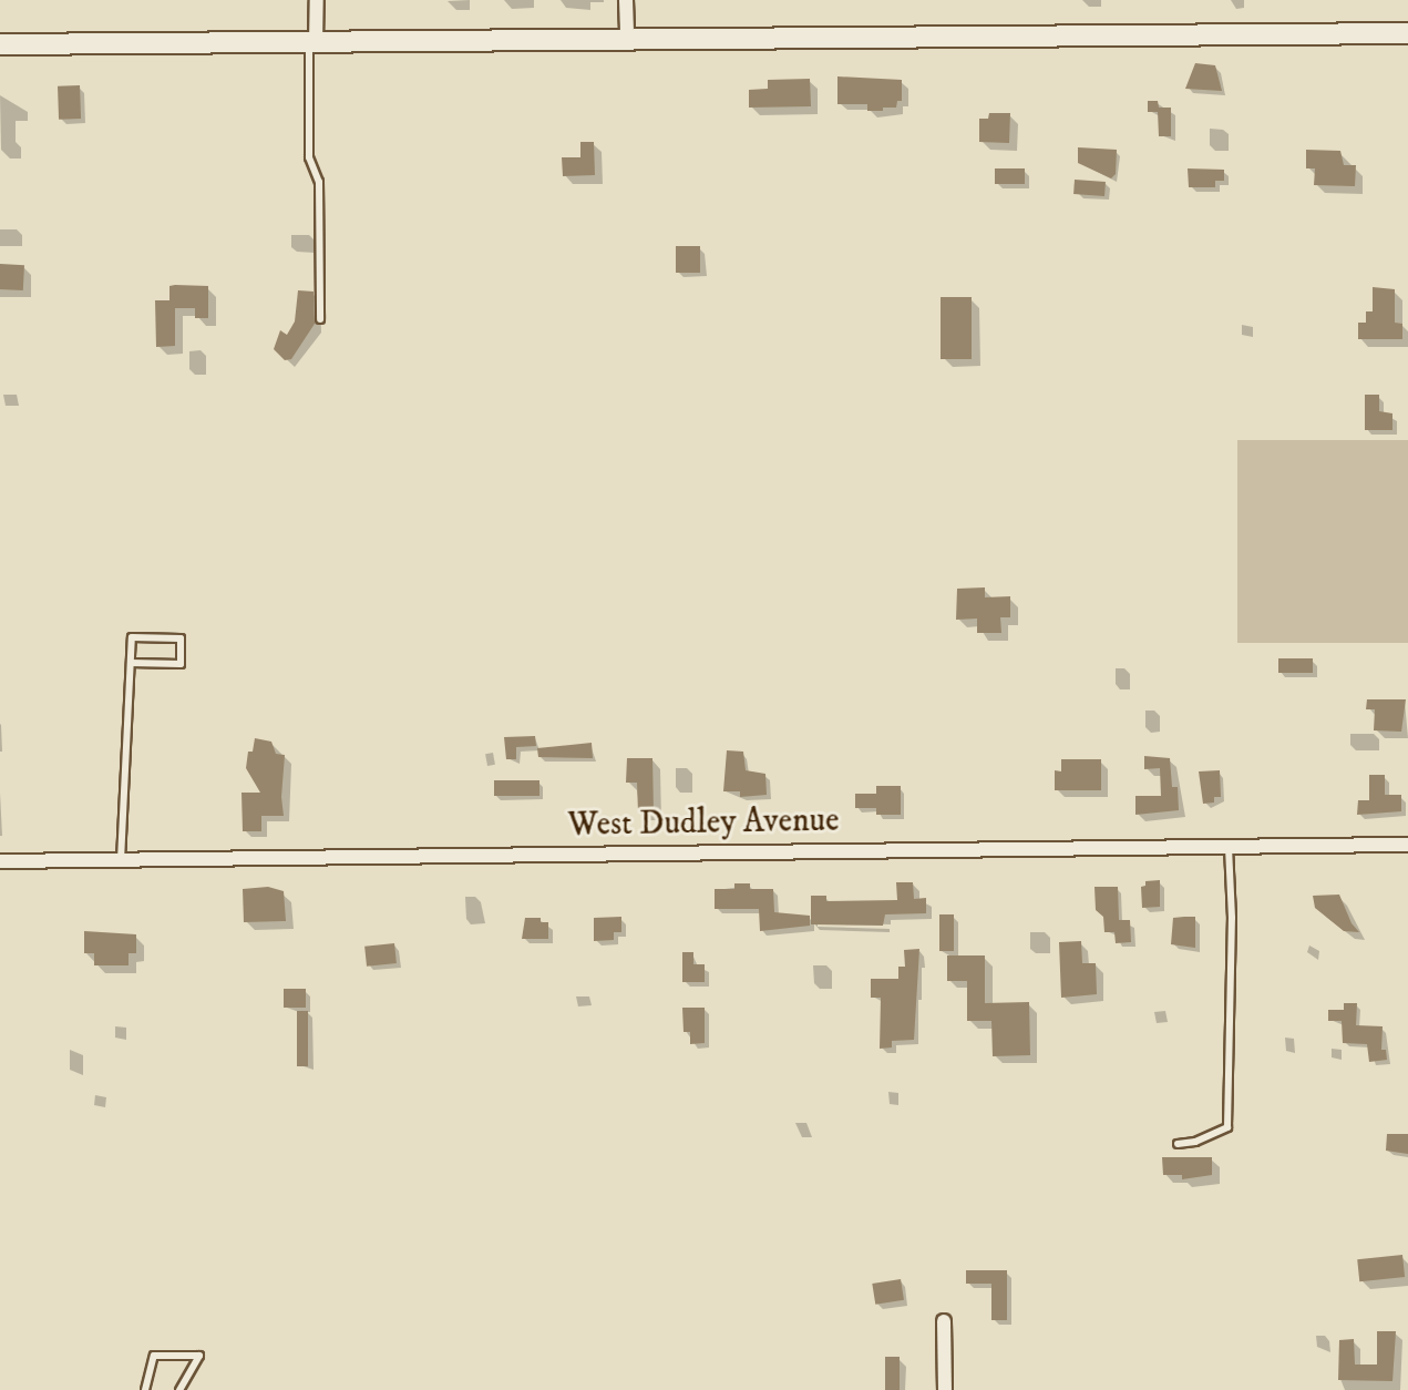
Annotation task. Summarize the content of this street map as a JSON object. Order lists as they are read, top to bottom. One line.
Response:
{"streets":{"street":["West Dudley Avenue"]}}
